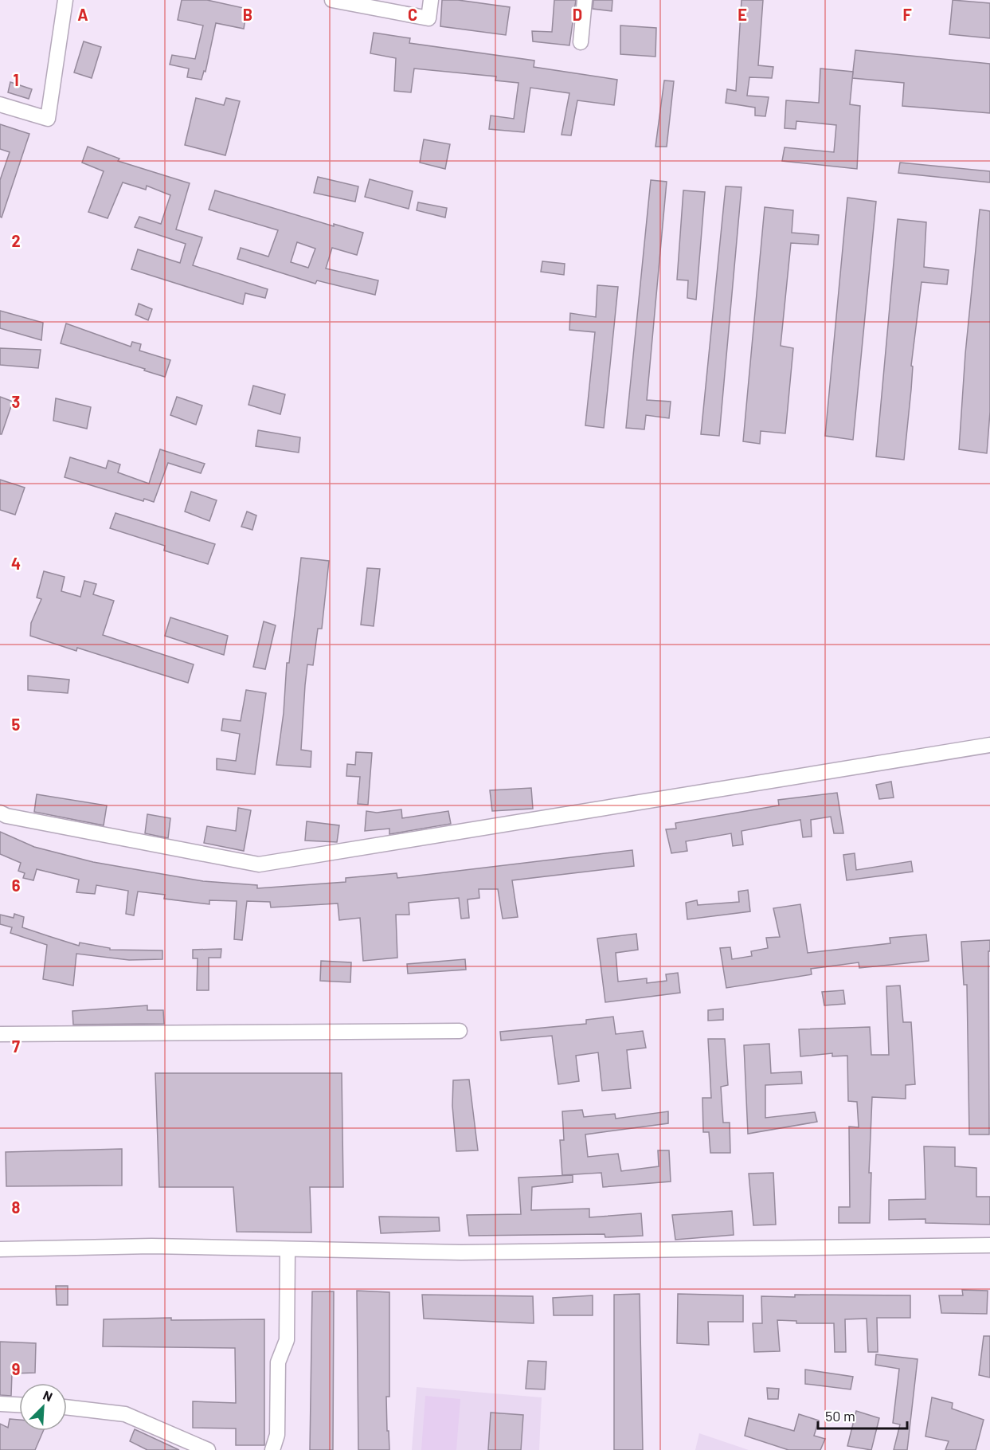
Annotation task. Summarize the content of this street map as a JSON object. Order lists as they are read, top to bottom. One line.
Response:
{"scale_bar":"50 m","north":"top right","grid":{"columns":["A","B","C","D","E","F"],"rows":["1","2","3","4","5","6","7","8","9"]}}
